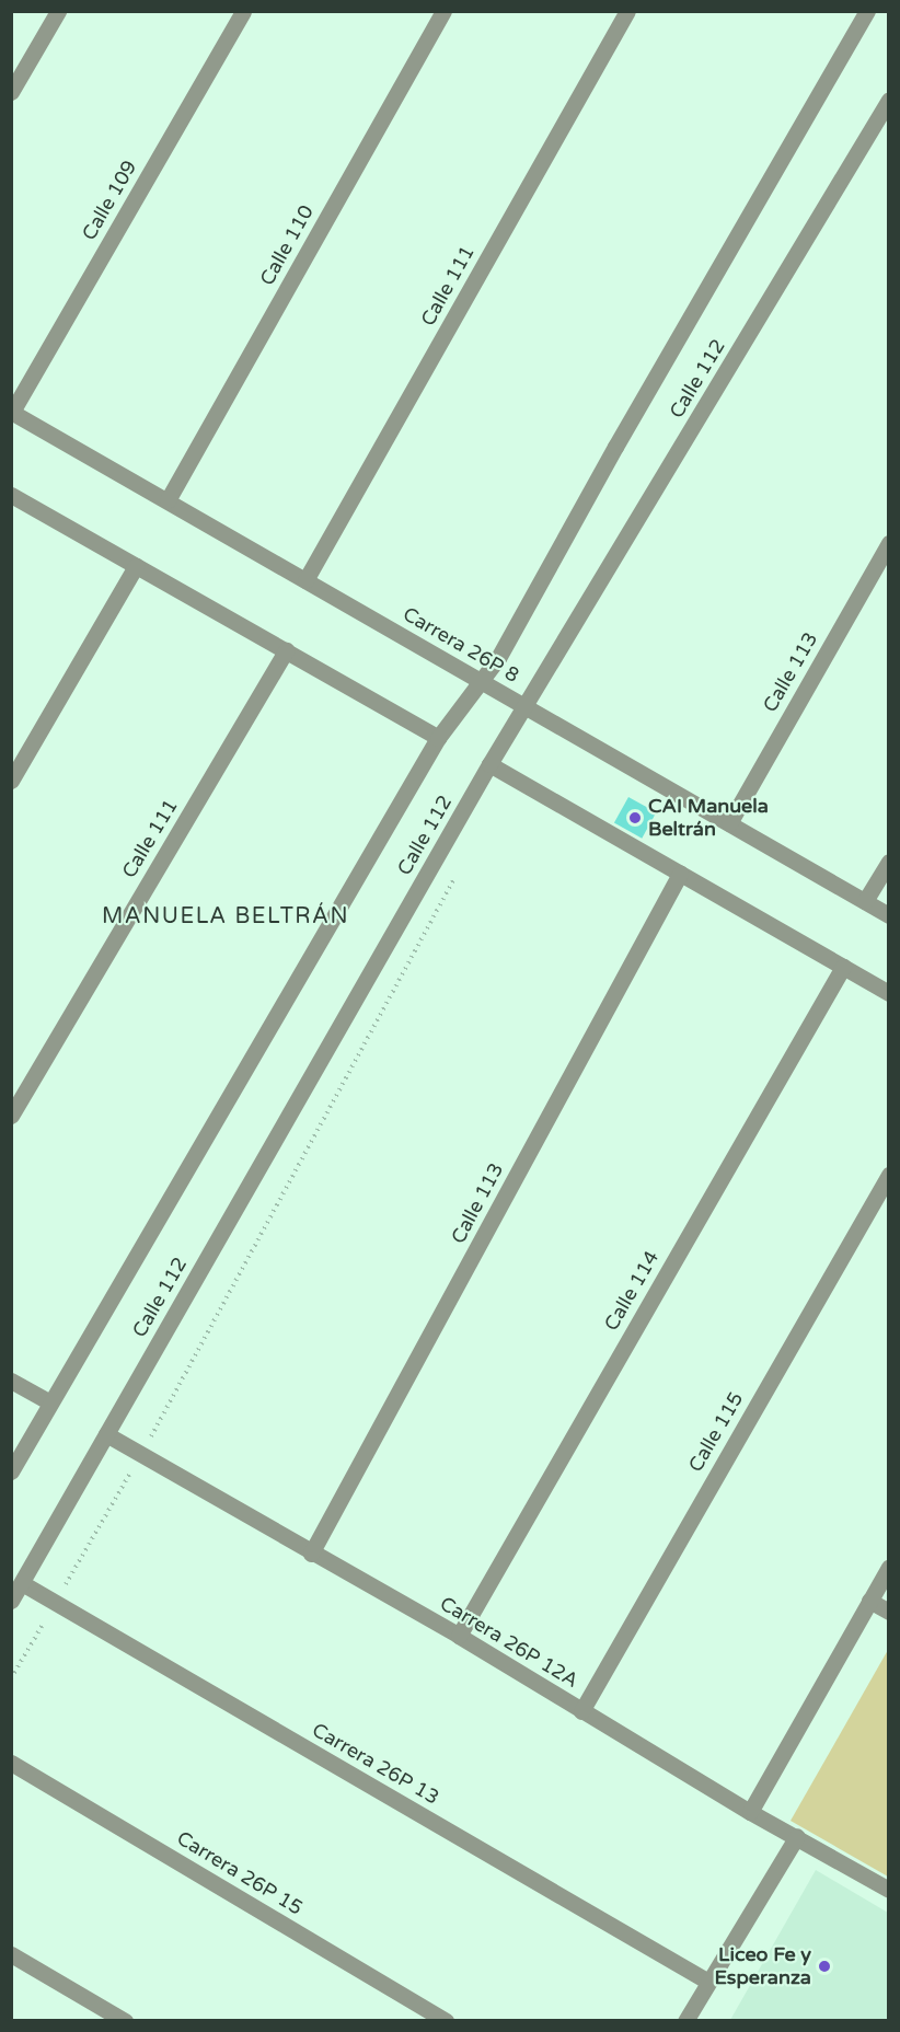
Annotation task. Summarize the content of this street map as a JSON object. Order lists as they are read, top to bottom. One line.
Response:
{"streets":{"street":["Calle 109","Calle 110","Calle 111","Calle 112","Carrera 26P 8","Calle 113","Calle 114","Calle 115","Carrera 26P 12A","Carrera 26P 13","Carrera 26P 15"]},"crossings":[["Calle 109","Carrera 26P 8"],["Calle 110","Carrera 26P 8"],["Calle 111","Carrera 26P 8"],["Calle 112","Carrera 26P 8"],["Calle 112","Carrera 26P 12A"],["Calle 112","Carrera 26P 13"],["Carrera 26P 8","Calle 113"],["Calle 113","Carrera 26P 12A"],["Calle 114","Carrera 26P 12A"],["Calle 115","Carrera 26P 12A"]],"districts":["MANUELA BELTRÁN"],"places":["CAI Manuela Beltrán","Liceo Fe y Esperanza"]}
